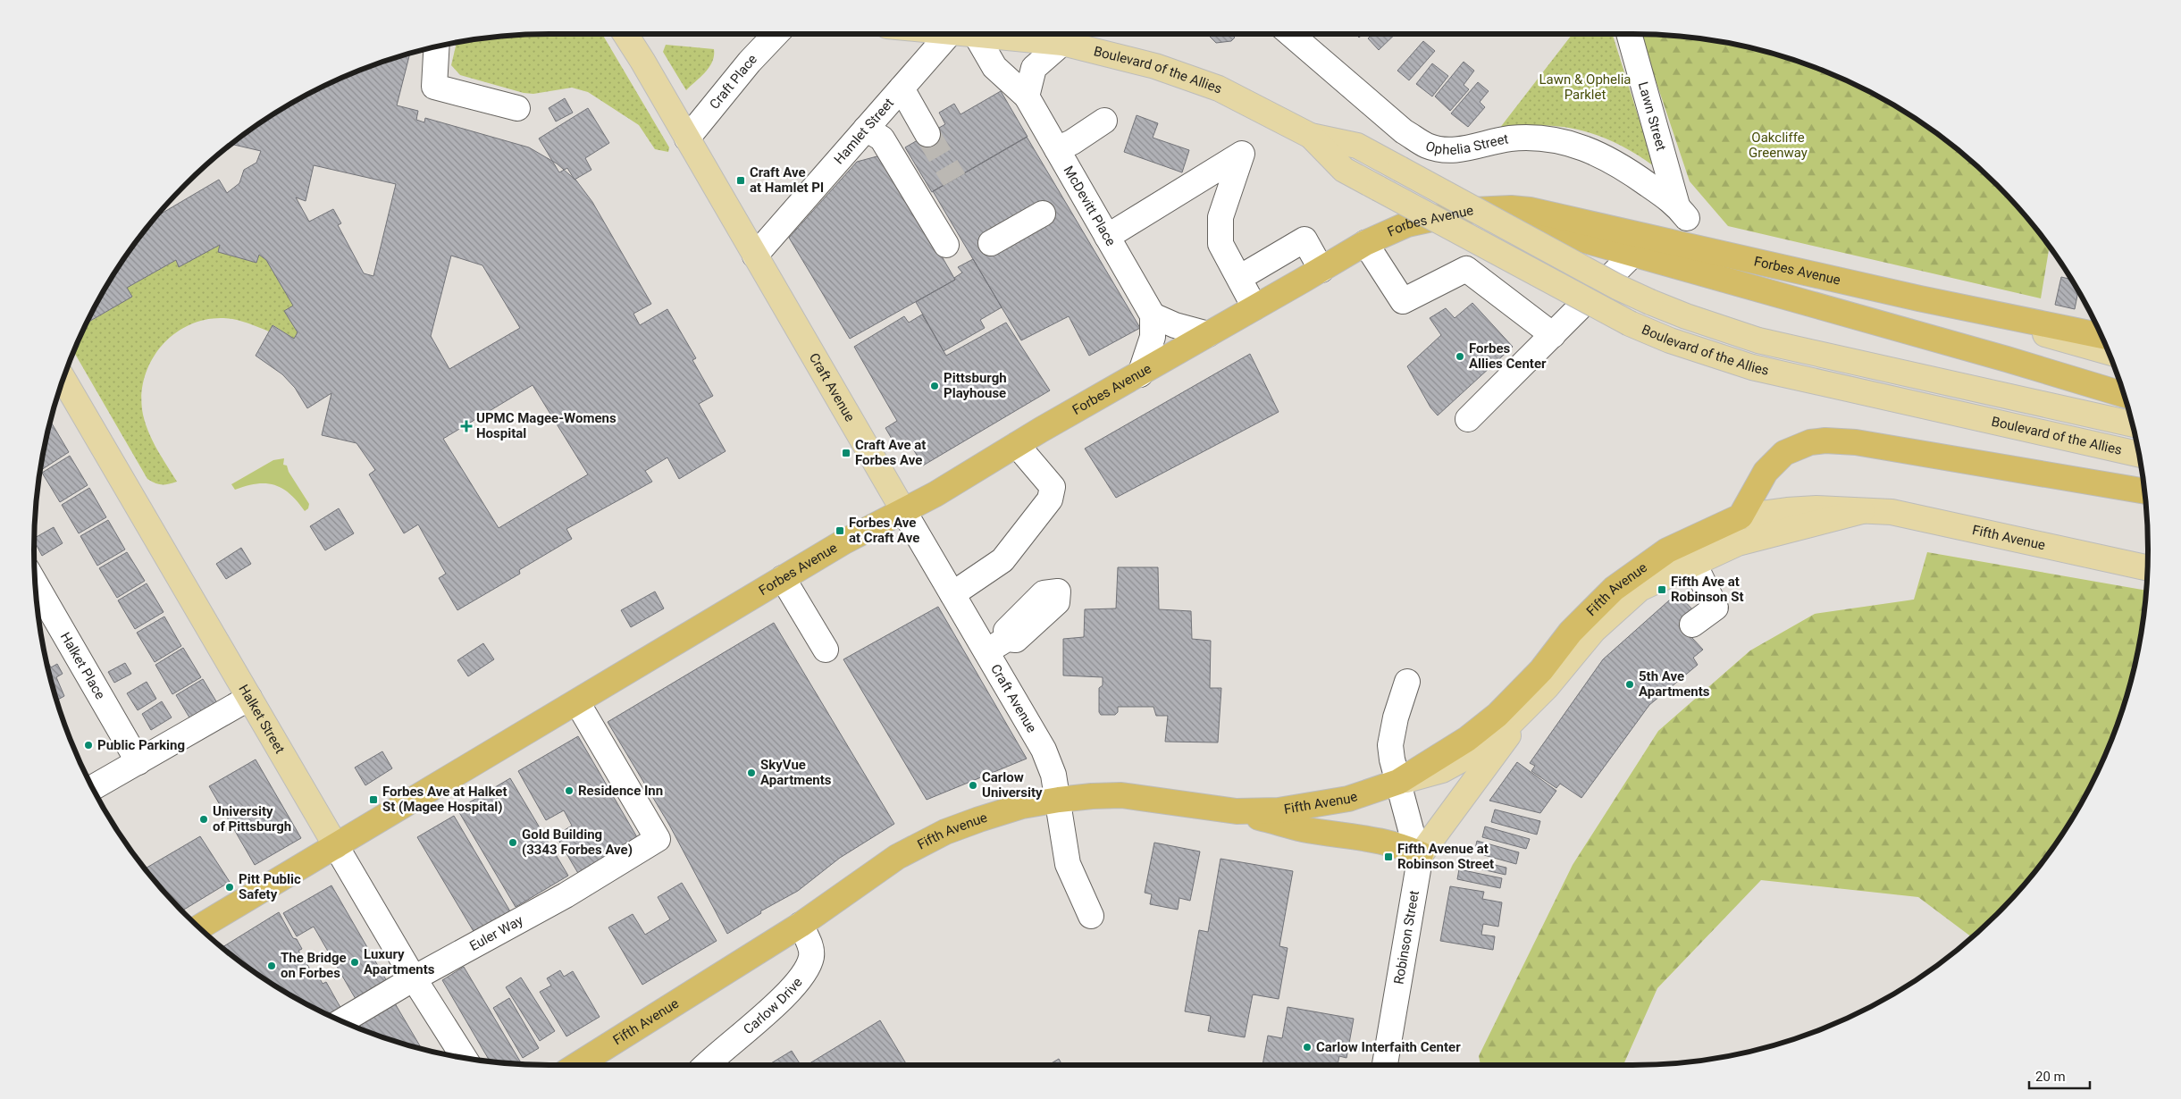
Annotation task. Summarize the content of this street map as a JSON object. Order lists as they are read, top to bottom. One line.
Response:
{"streets":{"highway":["Forbes Avenue","Fifth Avenue"],"main road":["Boulevard of the Allies","Craft Avenue","Halket Street"],"street":["Craft Place","Lawn Street","Hamlet Street","Ophelia Street","McDevitt Place","Halket Place","Euler Way","Robinson Street","Carlow Drive"]},"crossings":[["Craft Place","Craft Avenue"],["Lawn Street","Ophelia Street"],["Hamlet Street","Craft Avenue"],["McDevitt Place","Forbes Avenue"],["Forbes Avenue","Craft Avenue"],["Forbes Avenue","Halket Street"],["Forbes Avenue","Euler Way"],["Craft Avenue","Fifth Avenue"],["Fifth Avenue","Carlow Drive"],["Halket Street","Euler Way"]],"parks":["Lawn & Ophelia Parklet","Oakcliffe Greenway"],"places":{"transit":["Craft Ave at Hamlet Pl","Craft Ave at Forbes Ave","Forbes Ave at Craft Ave","Fifth Ave at Robinson St","Forbes Ave at Halket St (Magee Hospital)","Fifth Avenue at Robinson Street"],"other":["Forbes Allies Center","Pittsburgh Playhouse","5th Ave Apartments","Public Parking","SkyVue Apartments","Carlow University","Residence Inn","University of Pittsburgh","Gold Building (3343 Forbes Ave)","Pitt Public Safety","Luxury Apartments","The Bridge on Forbes","Carlow Interfaith Center"],"health":["UPMC Magee-Womens Hospital"]},"scale_bar":"20 m"}
